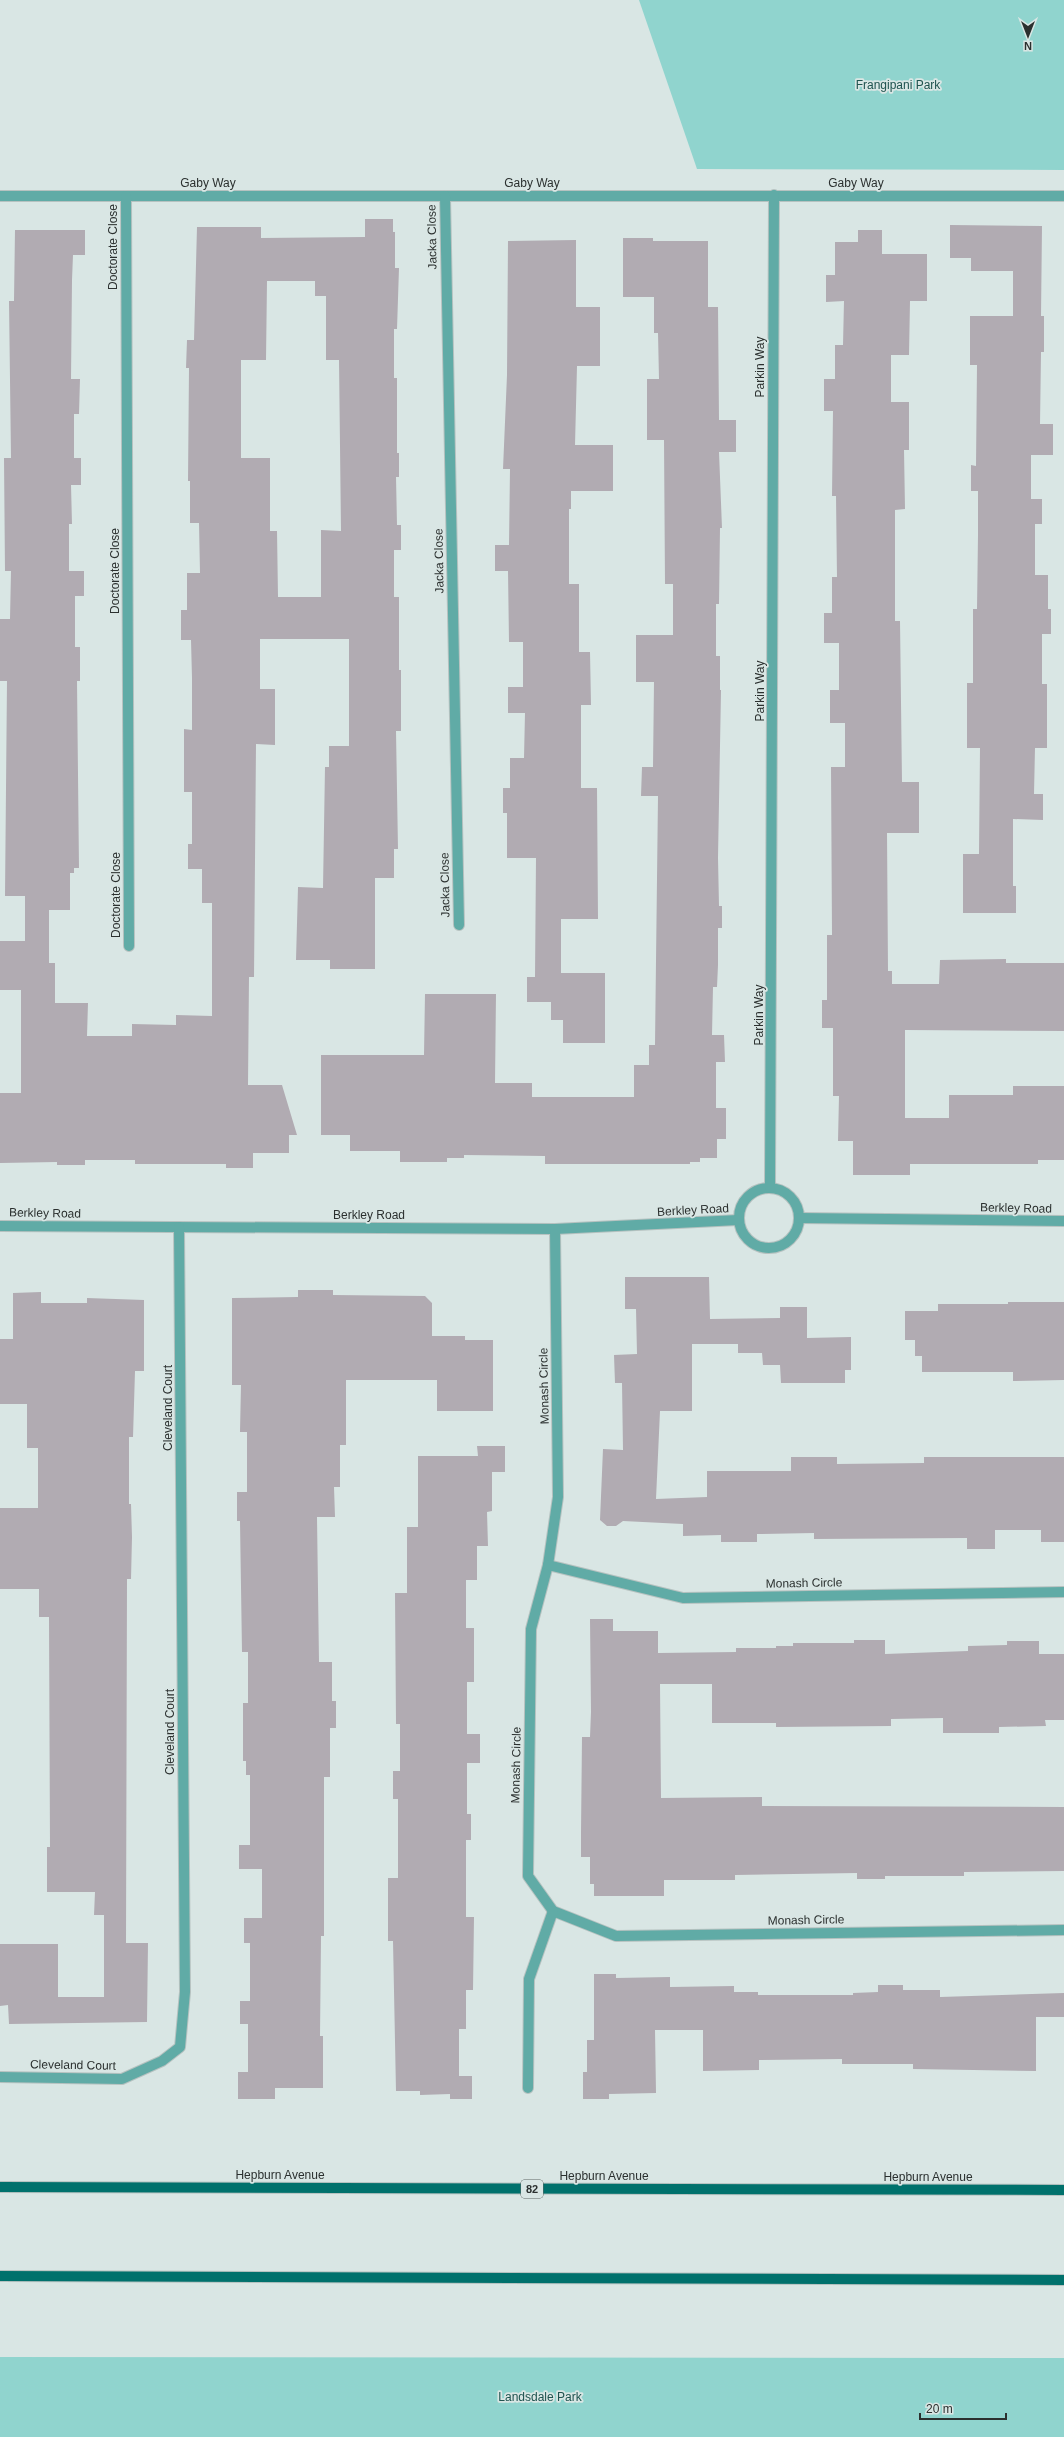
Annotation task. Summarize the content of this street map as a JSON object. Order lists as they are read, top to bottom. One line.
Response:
{"streets":{"main road":["Hepburn Avenue","82"],"street":["Gaby Way","Jacka Close","Doctorate Close","Parkin Way","Berkley Road","Monash Circle","Cleveland Court"]},"crossings":[["Gaby Way","Jacka Close"],["Gaby Way","Doctorate Close"],["Gaby Way","Parkin Way"],["Parkin Way","Berkley Road"],["Berkley Road","Monash Circle"],["Berkley Road","Cleveland Court"]],"parks":["Frangipani Park","Landsdale Park"],"scale_bar":"20 m","north":"bottom"}
